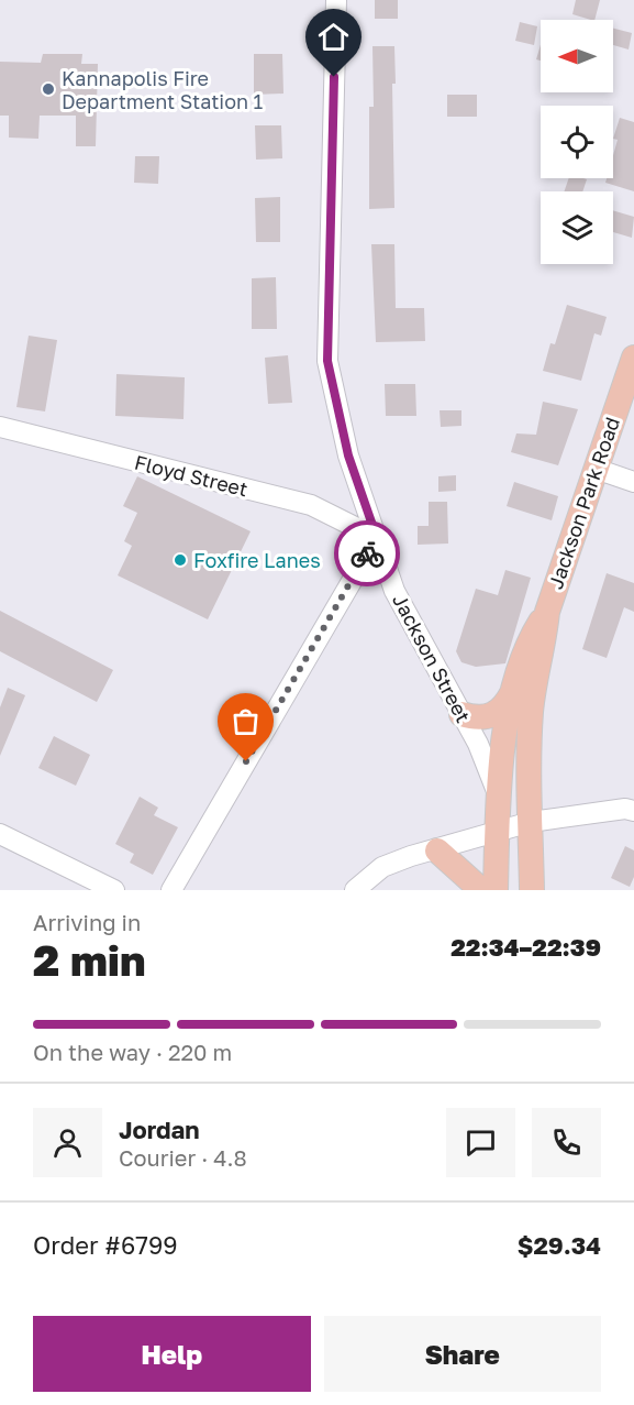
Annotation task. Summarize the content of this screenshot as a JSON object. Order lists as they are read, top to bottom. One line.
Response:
{"streets":{"main road":["Jackson Park Road"],"street":["Floyd Street","Jackson Street"]},"crossings":[["Floyd Street","Jackson Street"],["Jackson Park Road","Jackson Street"]],"places":["Kannapolis Fire Department Station 1","Foxfire Lanes"],"north":"left","page":{"heading":["2 min","Arriving in","22:34–22:39"],"panel":["Jordan","Courier · 4.8","Order #6799","$29.34"],"bar":"On the way · 220 m","buttons":["Help","Share"]}}
